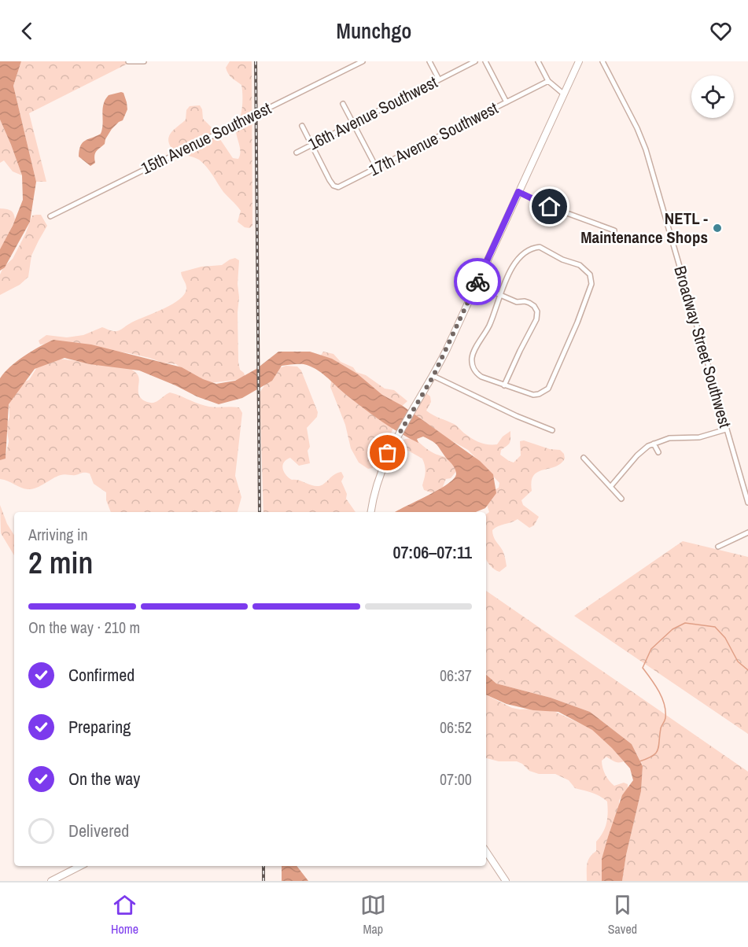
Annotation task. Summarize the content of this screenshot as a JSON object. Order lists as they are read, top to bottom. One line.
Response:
{"streets":{"street":["16th Avenue Southwest","15th Avenue Southwest","17th Avenue Southwest","Broadway Street Southwest"]},"crossings":[["16th Avenue Southwest","17th Avenue Southwest"]],"places":["NETL - Maintenance Shops"],"page":{"header":"Munchgo","heading":["2 min","Arriving in","07:06–07:11"],"bar":"On the way · 210 m","list":[["Confirmed","06:37"],["Preparing","06:52"],["On the way","07:00"],"Delivered"],"tabs":["Home","Map","Saved"]}}
